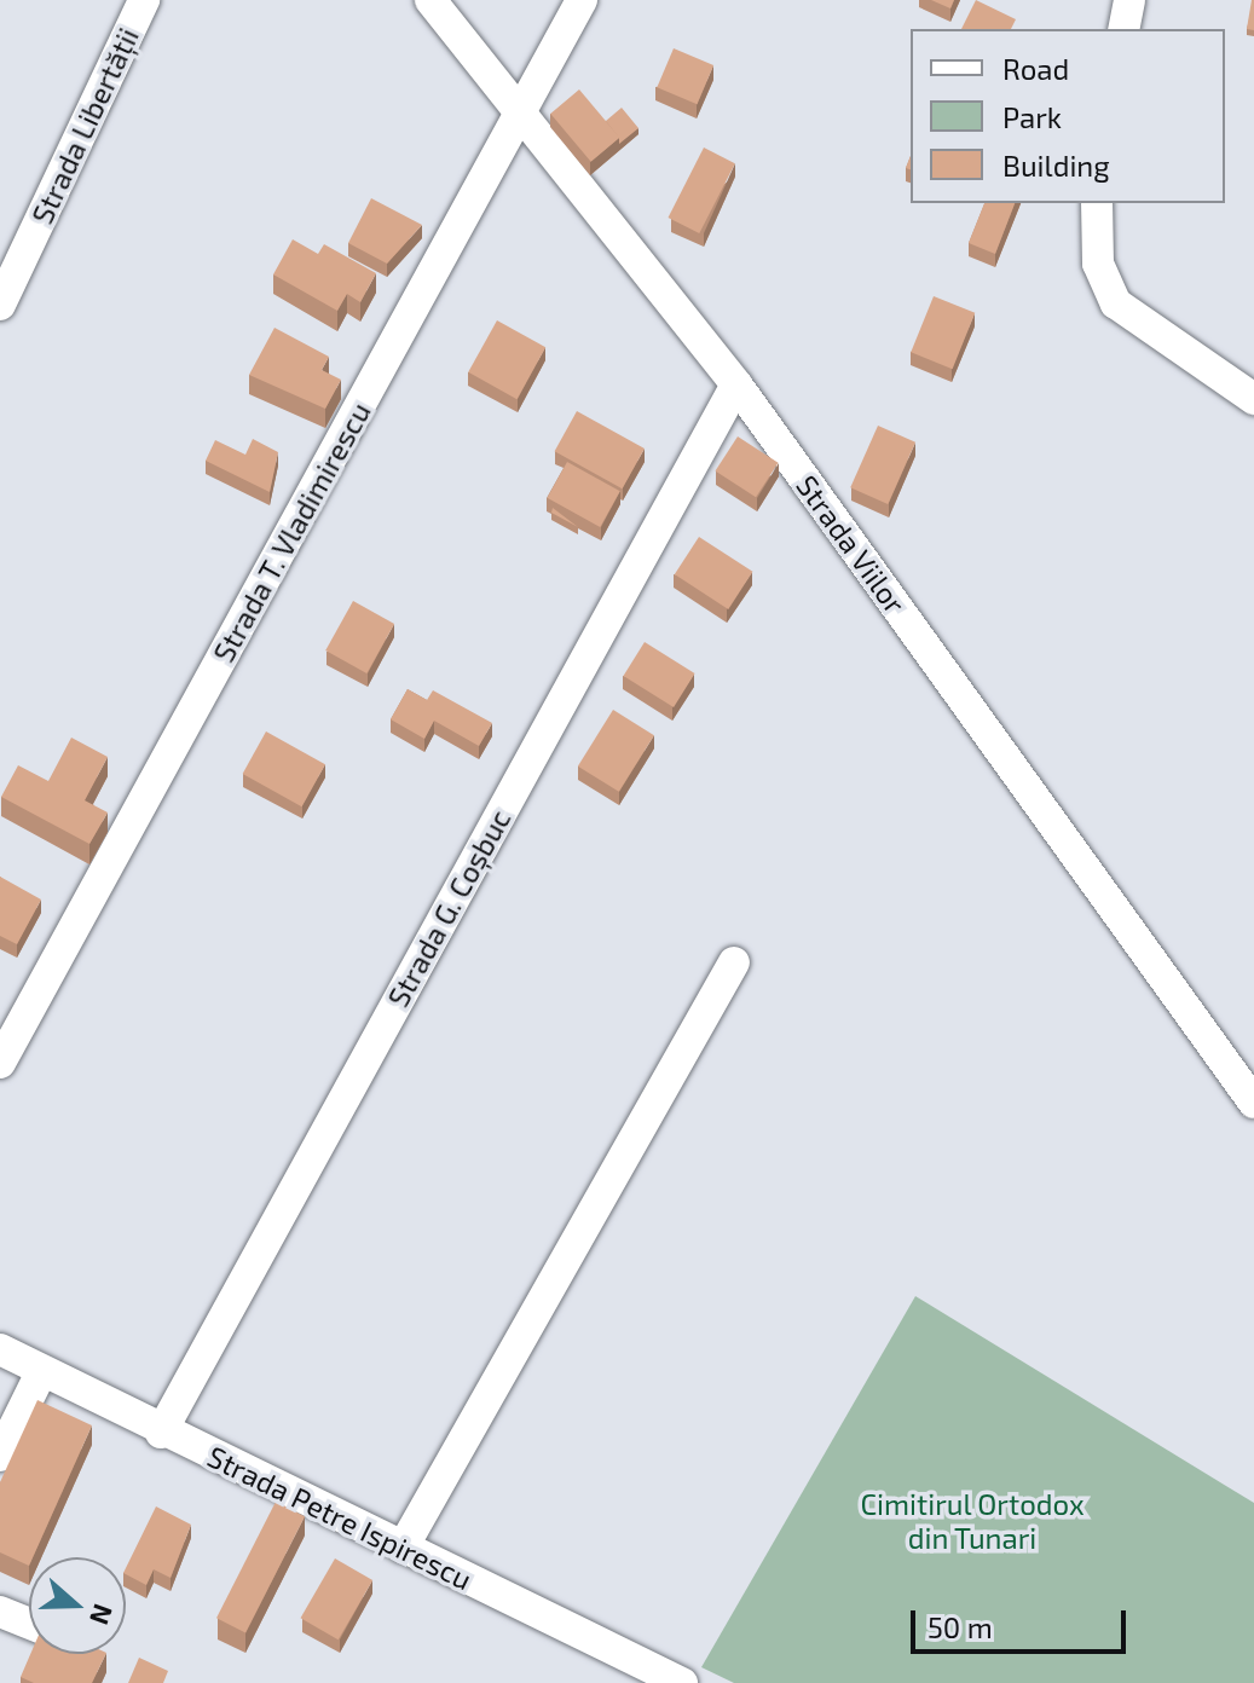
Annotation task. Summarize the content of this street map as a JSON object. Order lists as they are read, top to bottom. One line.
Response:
{"streets":{"street":["Strada Libertății","Strada T. Vladimirescu","Strada Viilor","Strada G. Coșbuc","Strada Petre Ispirescu"]},"crossings":[["Strada T. Vladimirescu","Strada Viilor"],["Strada Viilor","Strada G. Coșbuc"],["Strada G. Coșbuc","Strada Petre Ispirescu"]],"parks":["Cimitirul Ortodox din Tunari"],"legend":["Road","Park","Building"],"scale_bar":"50 m","north":"right"}
